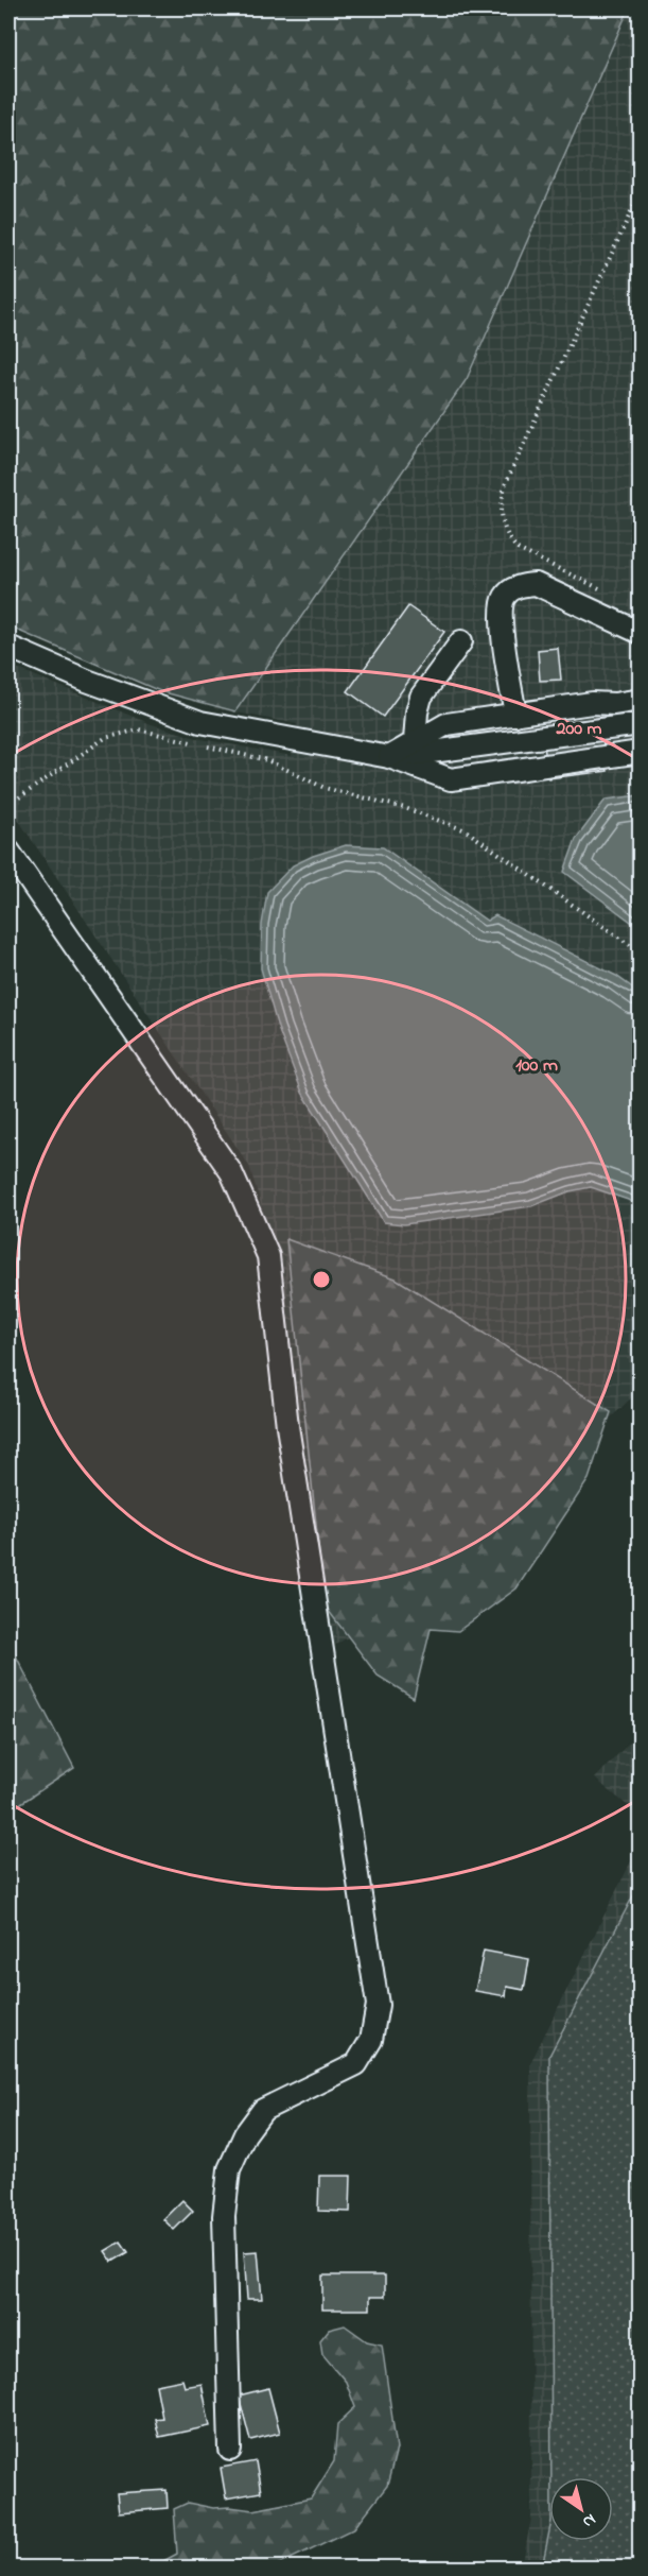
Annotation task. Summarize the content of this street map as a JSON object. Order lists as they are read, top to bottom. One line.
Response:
{"north":"bottom right","rings":["200 m","100 m"]}
